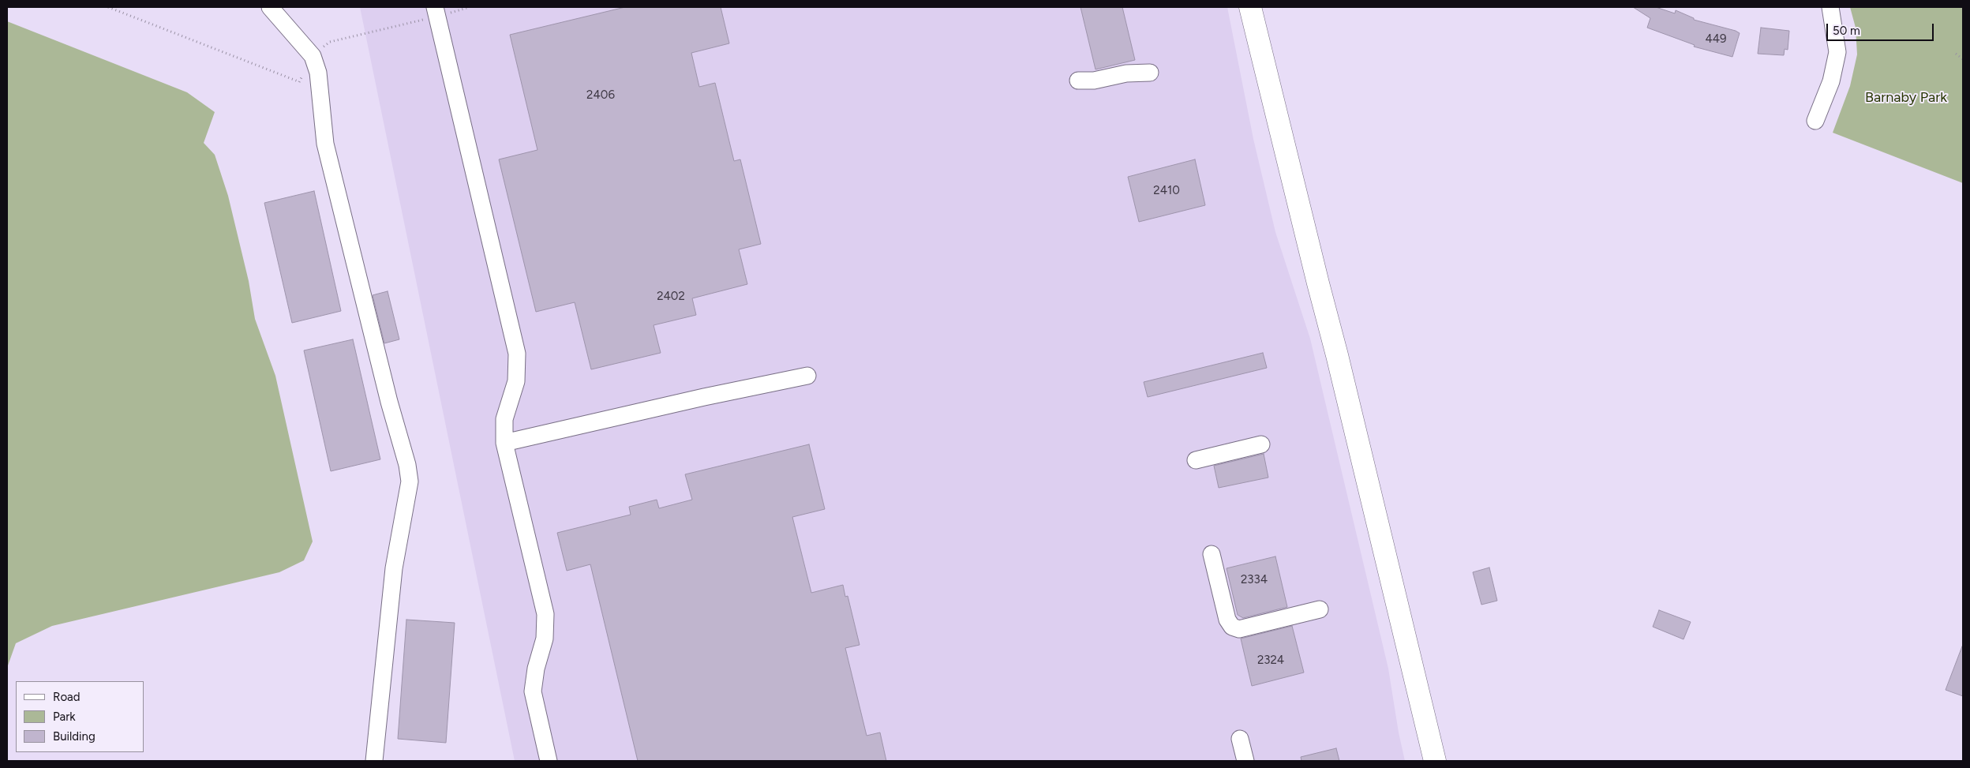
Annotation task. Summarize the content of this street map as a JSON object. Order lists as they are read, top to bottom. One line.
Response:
{"parks":["Barnaby Park"],"house_numbers":["449","2406","2410","2402","2334","2324"],"legend":["Road","Park","Building"],"scale_bar":"50 m"}
